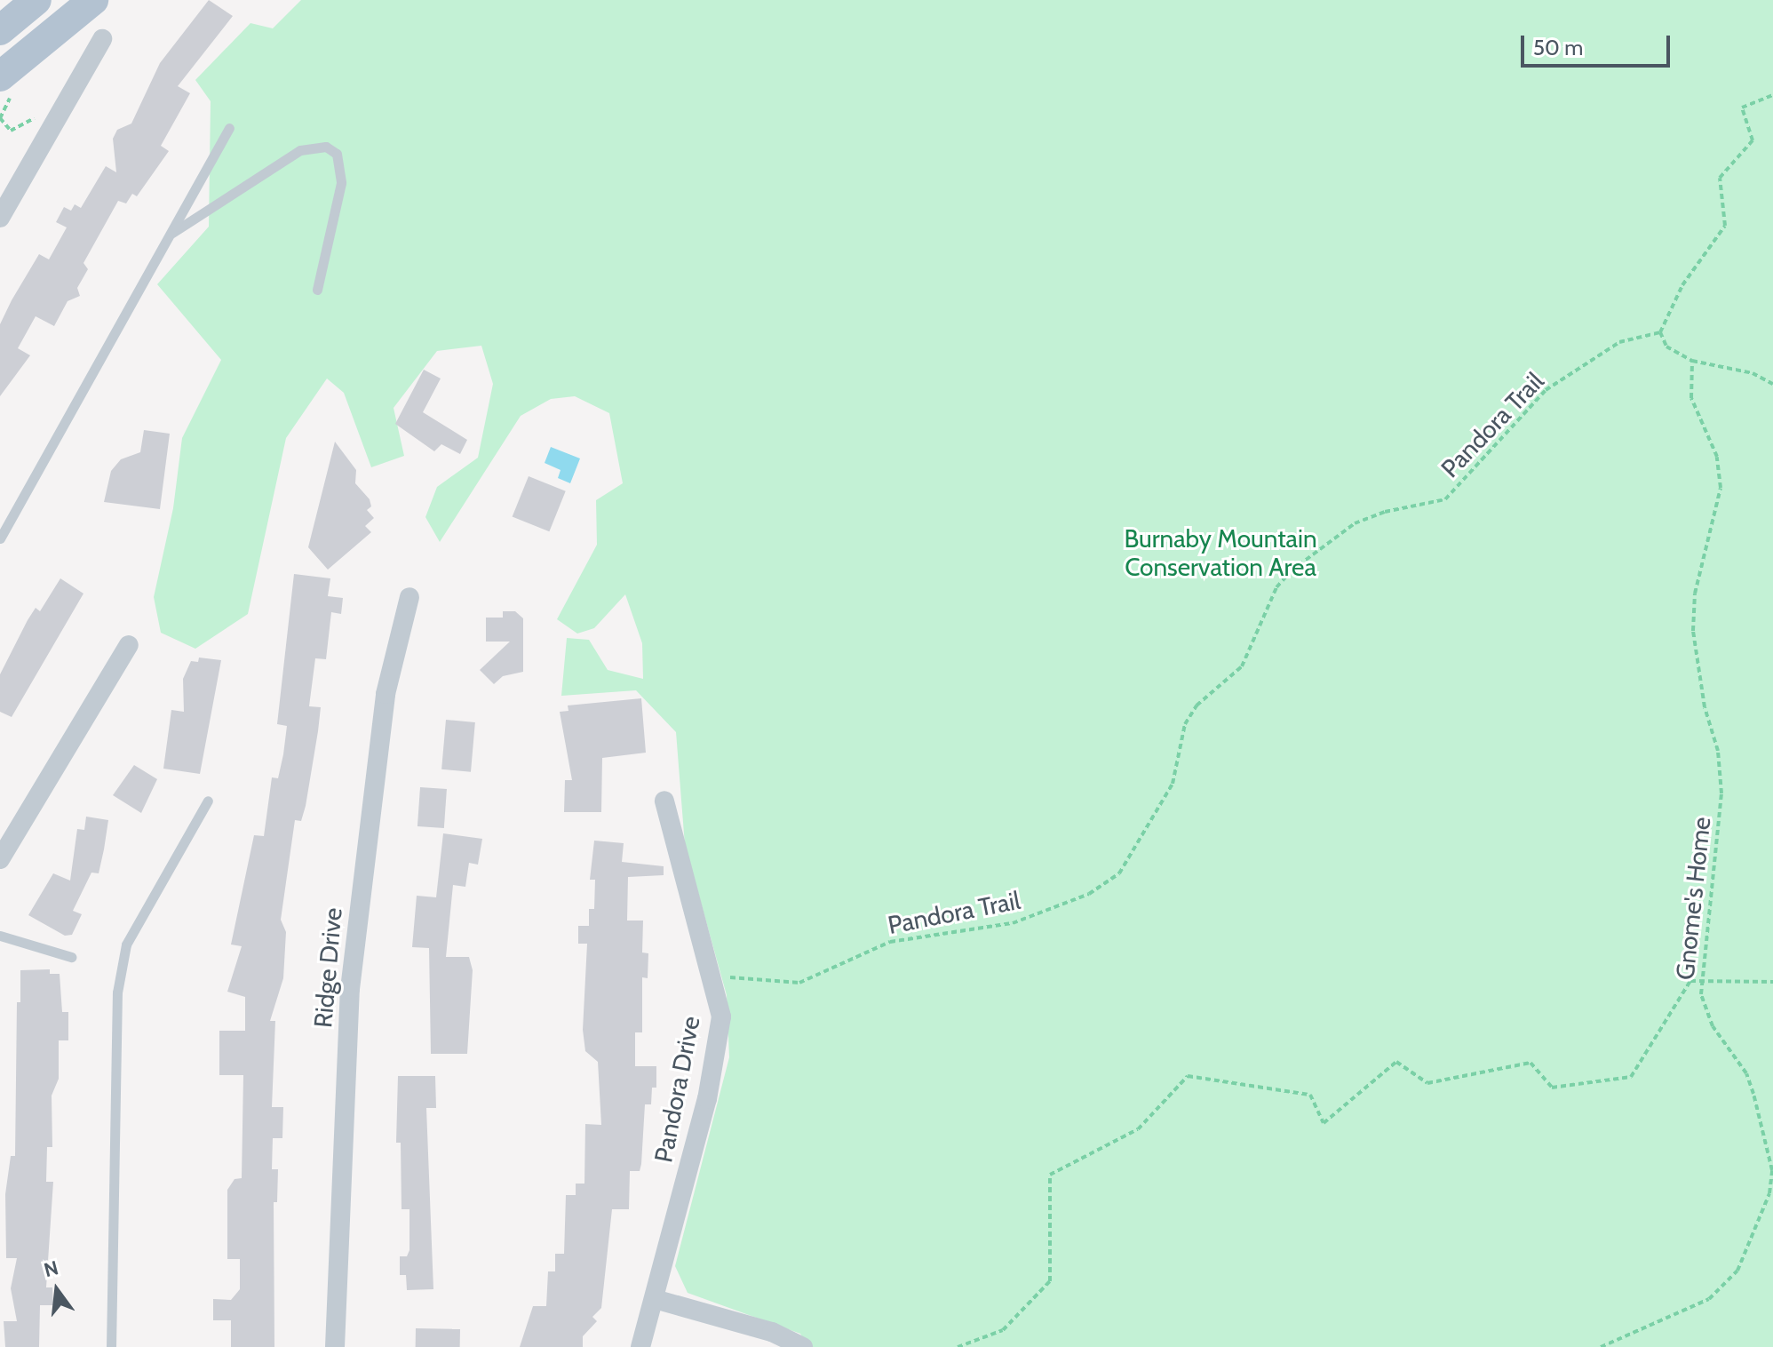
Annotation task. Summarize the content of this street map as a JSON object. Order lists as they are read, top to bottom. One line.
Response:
{"streets":{"street":["Ridge Drive","Pandora Drive"],"path":["Pandora Trail","Gnome's Home"]},"crossings":[["Pandora Trail","Pandora Drive"]],"parks":["Burnaby Mountain Conservation Area"],"scale_bar":"50 m","north":"top"}
